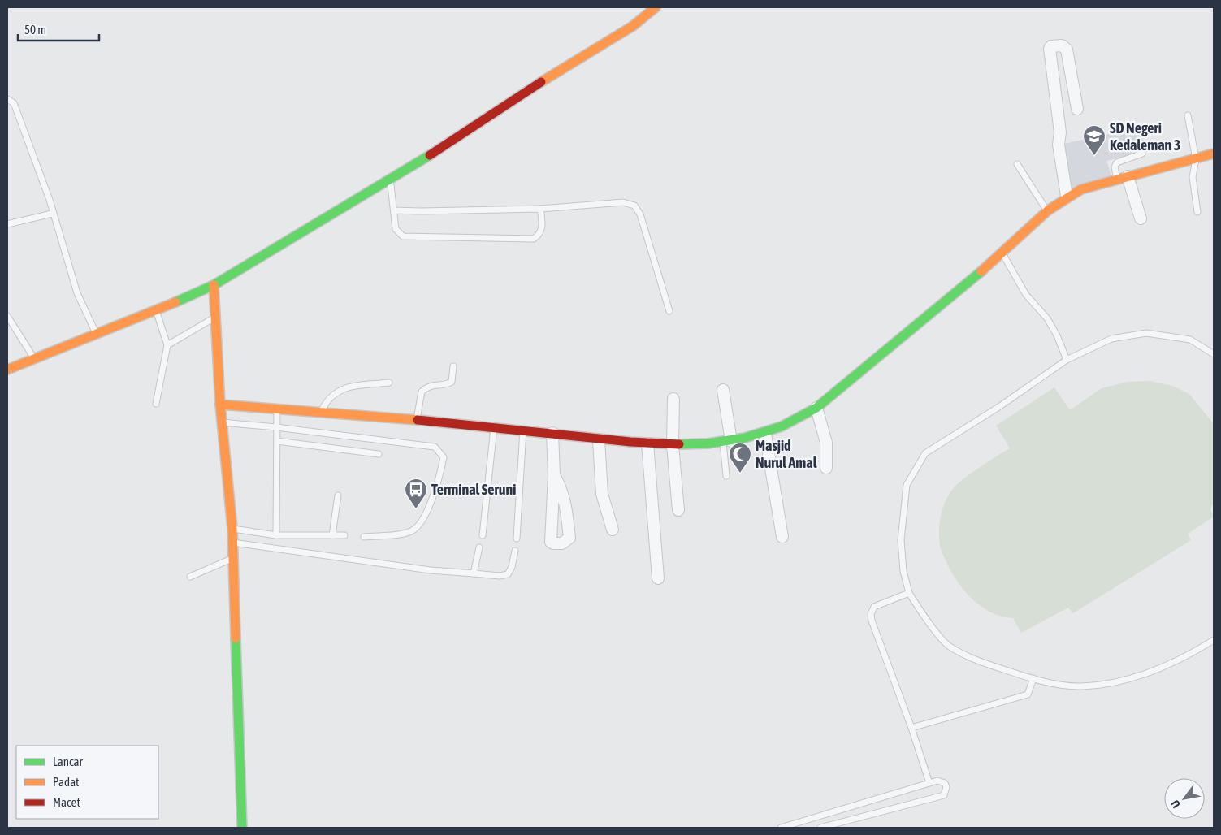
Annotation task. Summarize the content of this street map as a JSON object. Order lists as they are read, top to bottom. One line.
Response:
{"places":{"school or university":["SD Negeri Kedaleman 3"],"mosque":["Masjid Nurul Amal"],"bus stop":["Terminal Seruni"]},"legend":["Lancar","Padat","Macet"],"scale_bar":"50 m","north":"bottom left"}
